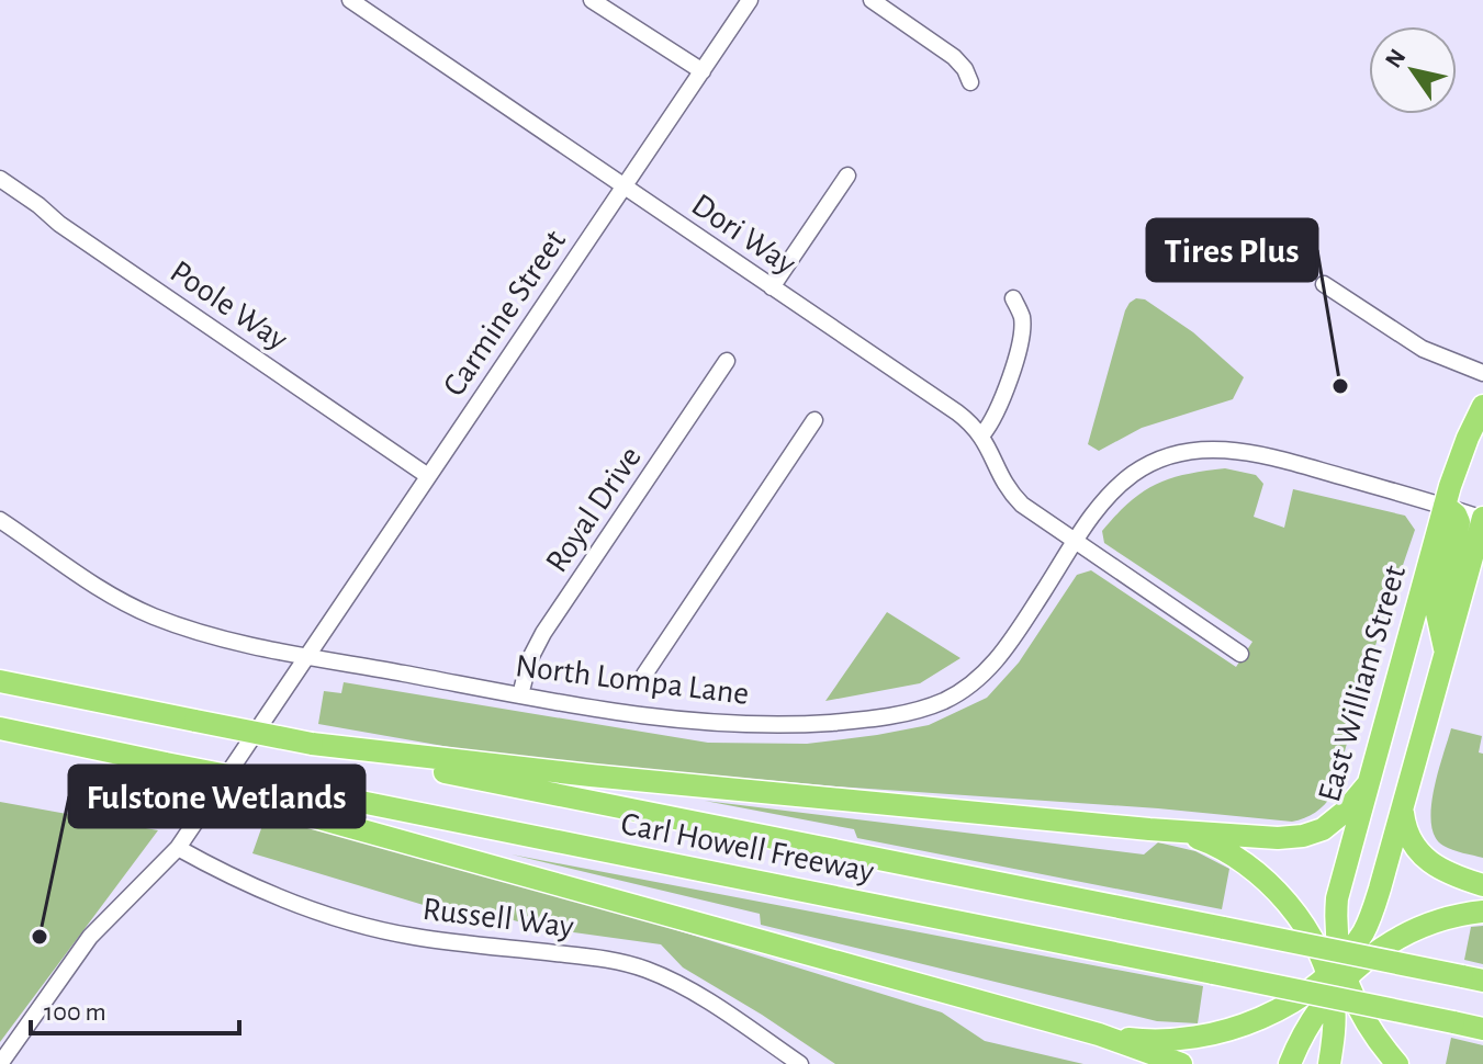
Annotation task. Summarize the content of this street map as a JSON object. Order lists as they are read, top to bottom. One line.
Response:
{"streets":{"highway":["East William Street","Carl Howell Freeway"],"street":["Dori Way","Poole Way","Carmine Street","Royal Drive","North Lompa Lane","Russell Way"]},"crossings":[["Dori Way","Carmine Street"],["Dori Way","North Lompa Lane"],["Poole Way","Carmine Street"],["Carmine Street","North Lompa Lane"],["Carmine Street","Russell Way"],["Royal Drive","North Lompa Lane"],["North Lompa Lane","East William Street"]],"places":["Tires Plus","Fulstone Wetlands"],"scale_bar":"100 m","north":"top left"}
